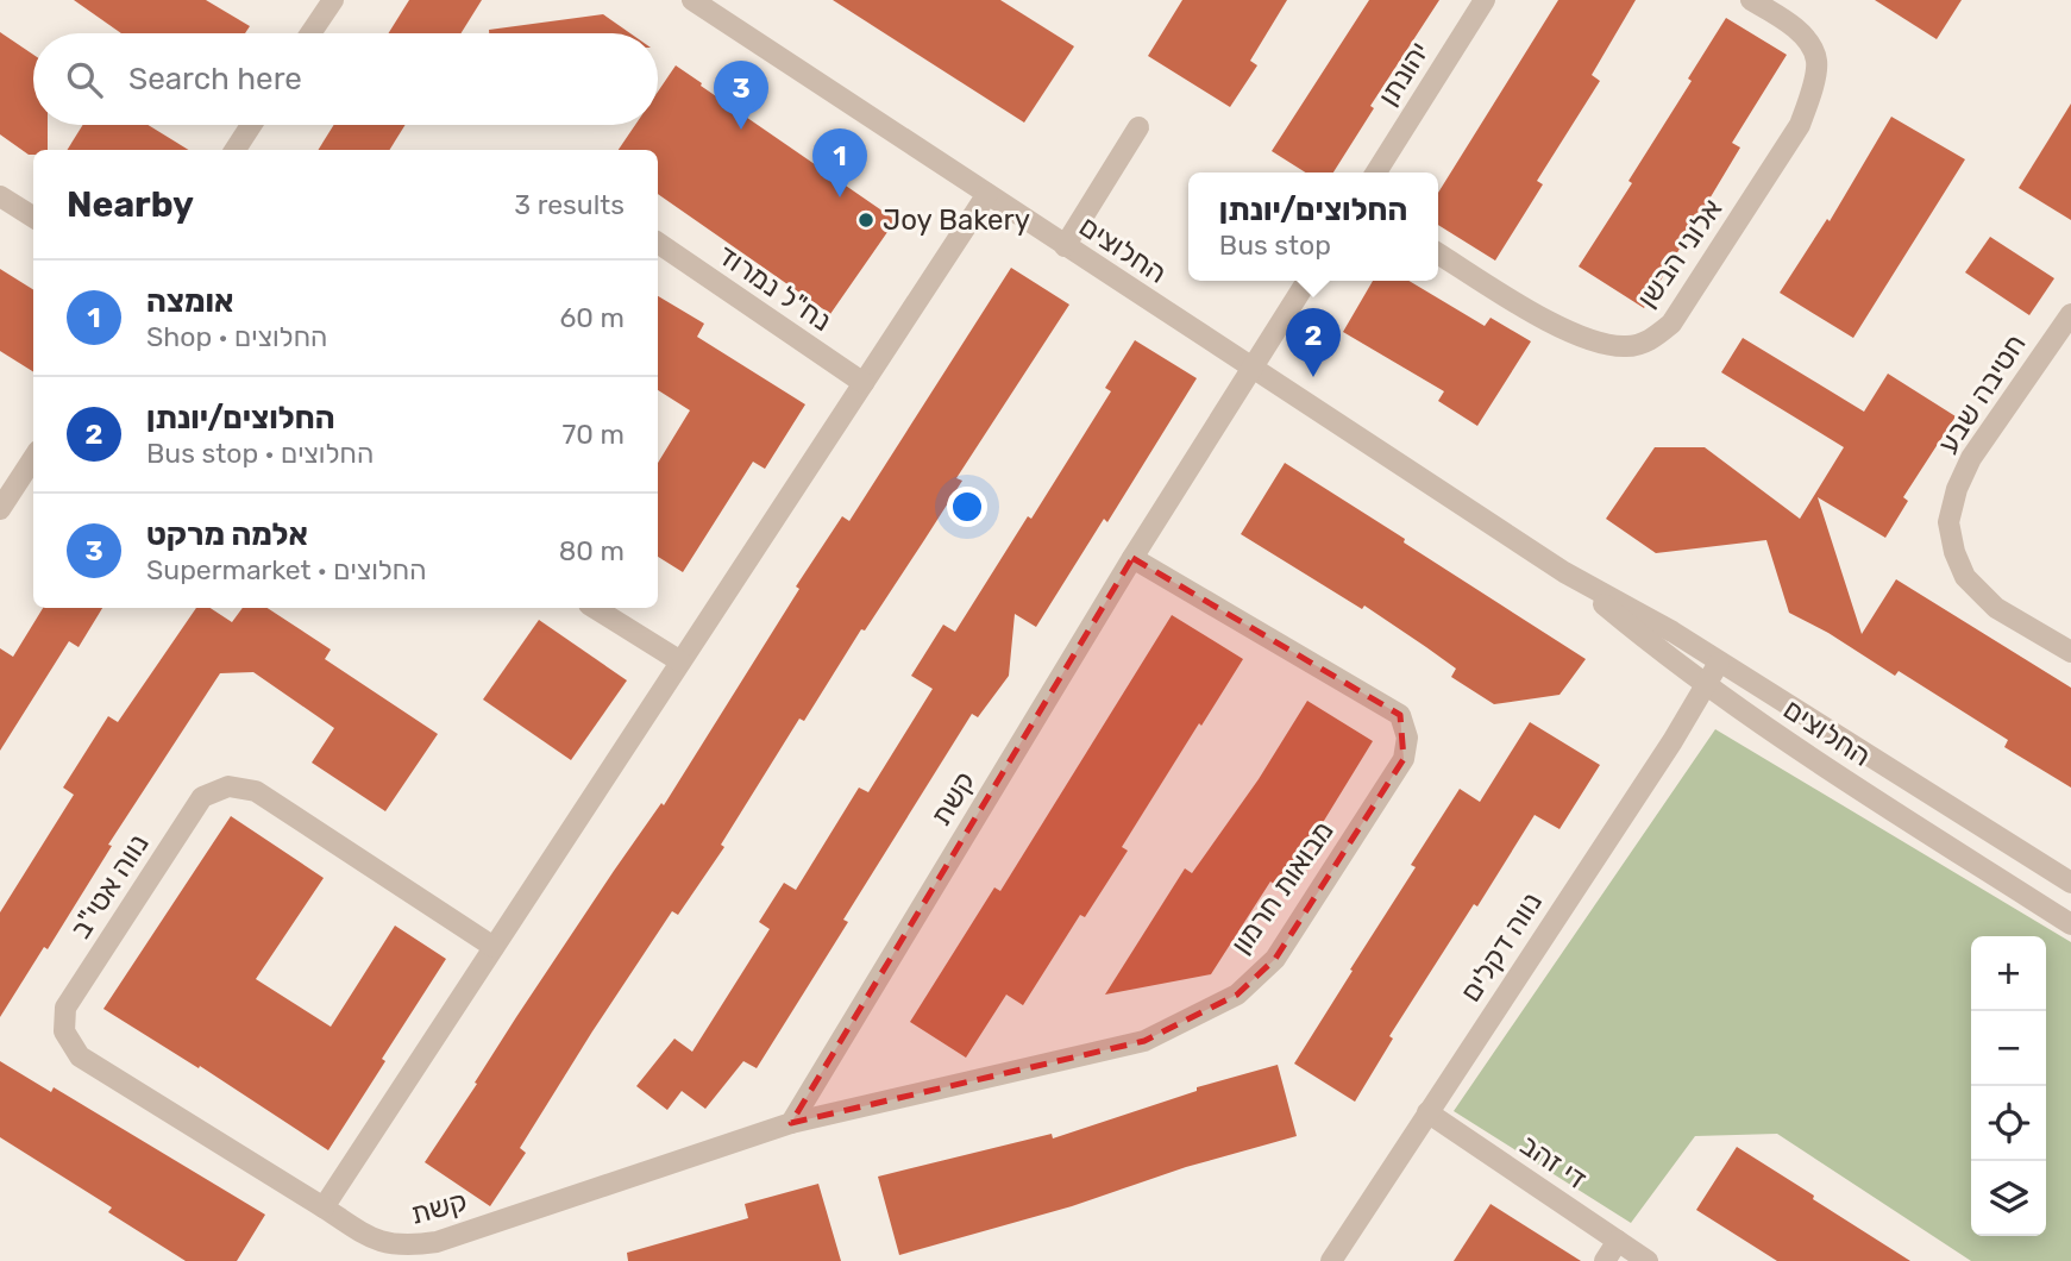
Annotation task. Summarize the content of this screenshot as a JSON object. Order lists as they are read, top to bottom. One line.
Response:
{"streets":{"street":["יהונתן","החלוצים","אלוני הבשן","נח\"ל נמרוד","חטיבה שבע","קשת","נווה אטי\"ב","מבואות חרמון","נווה דקלים","די זהב"]},"crossings":[["החלוצים","קשת"],["החלוצים","נווה דקלים"],["קשת","נווה אטי\"ב"],["קשת","מבואות חרמון"],["נווה דקלים","די זהב"]],"places":["Joy Bakery"],"page":{"search":"Search here","pins":["3","1","2"],"heading":["Nearby","3 results"],"popup":["החלוצים/יונתן","Bus stop"],"list":[{"mark":"1","name":"אומצה","note":"Shop · החלוצים","value":"60 m"},{"mark":"2","name":"החלוצים/יונתן","note":"Bus stop · החלוצים","value":"70 m"},{"mark":"3","name":"אלמה מרקט","note":"Supermarket · החלוצים","value":"80 m"}],"map_buttons":["+","−"]}}
